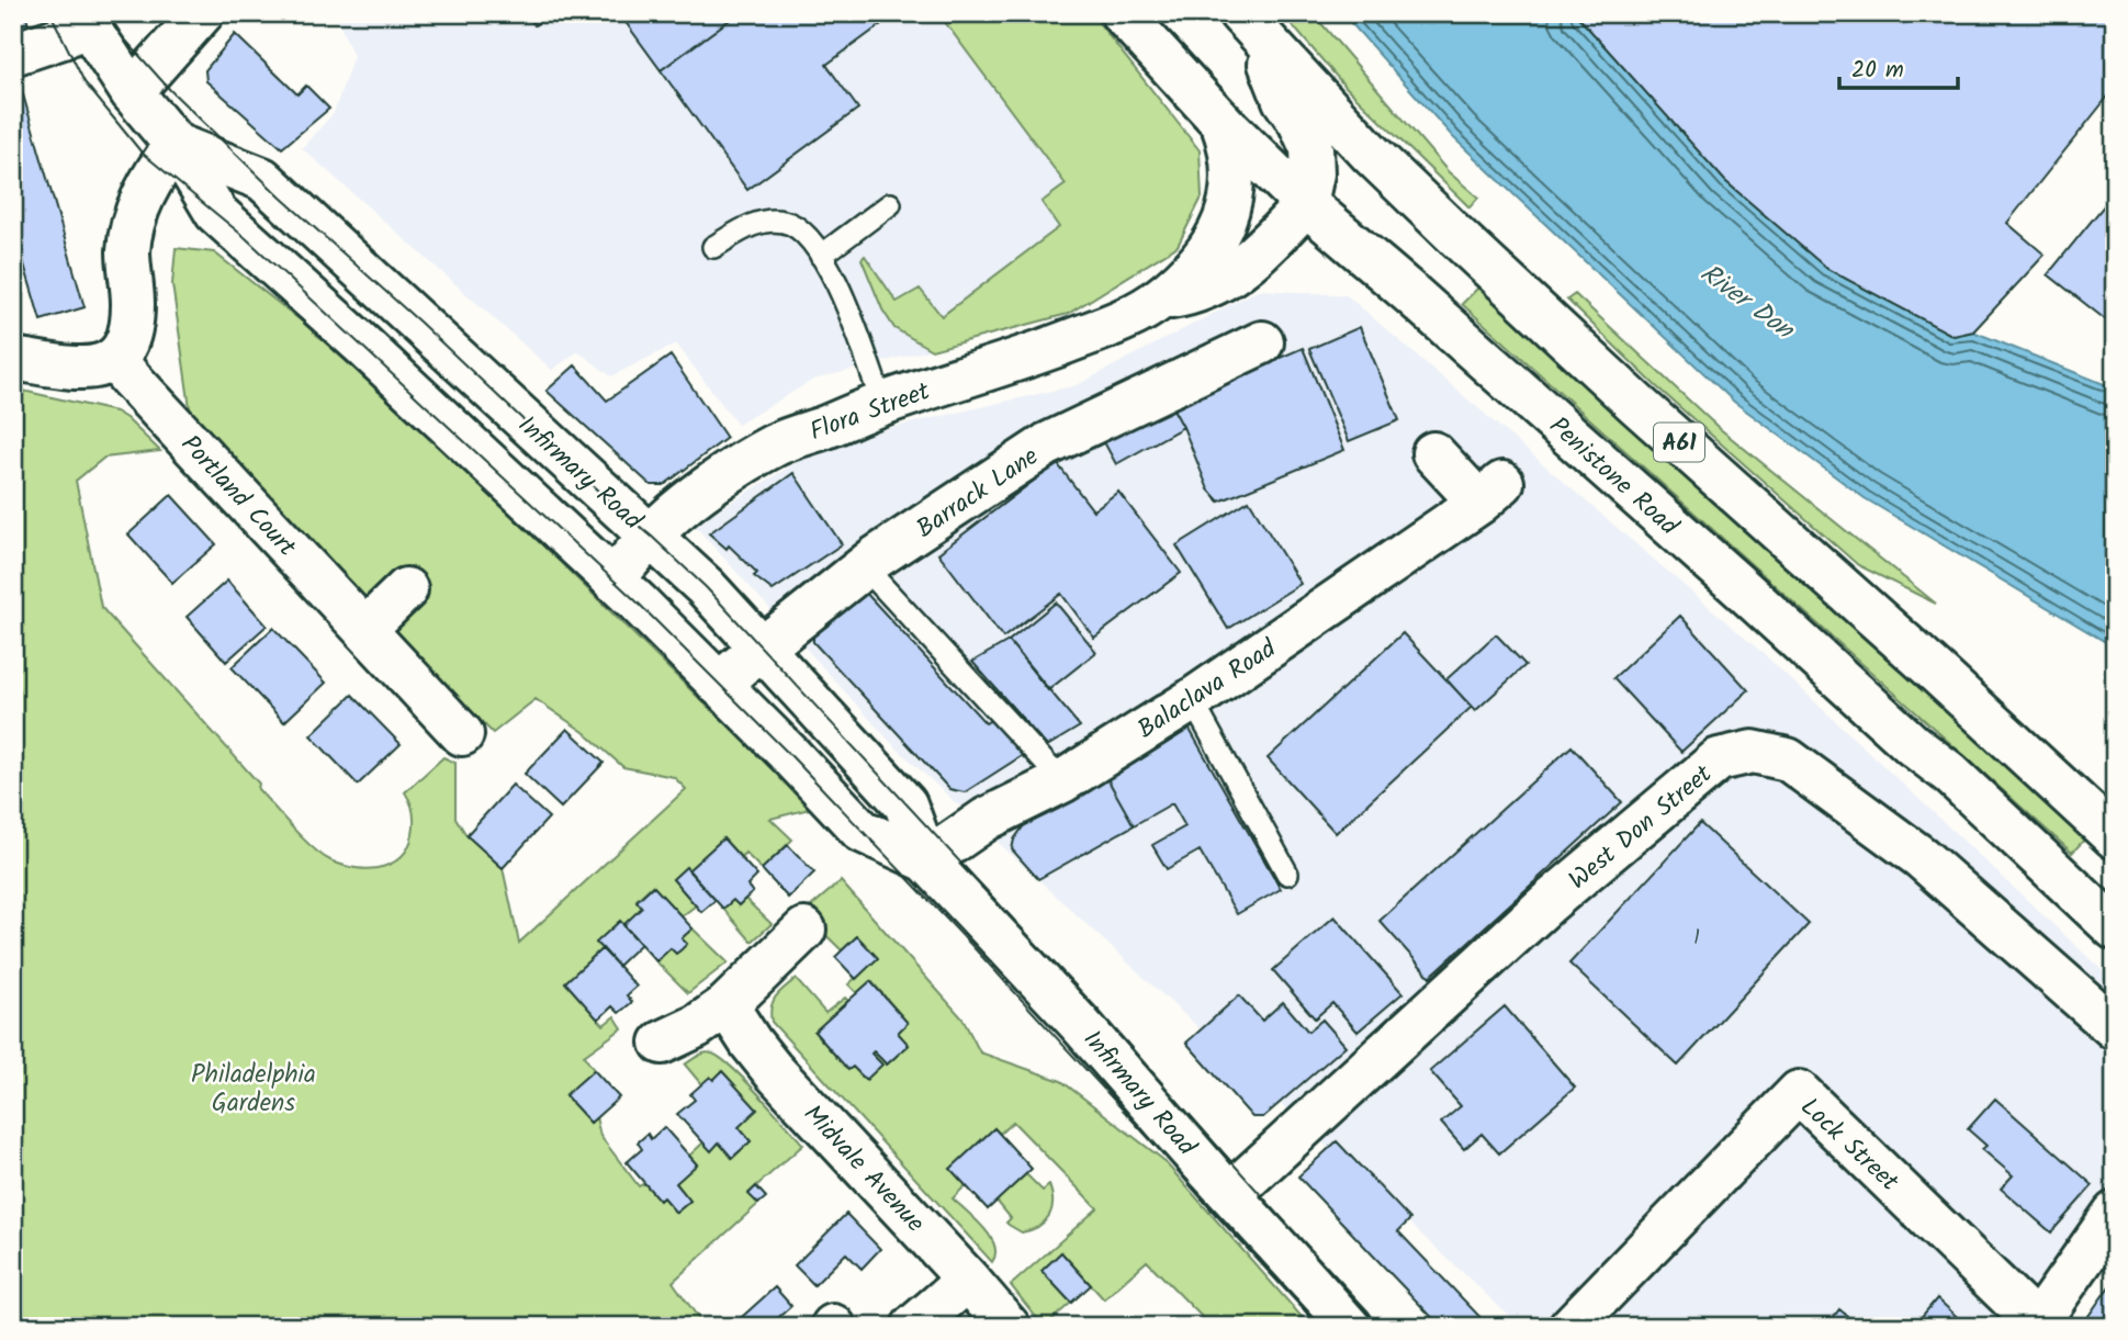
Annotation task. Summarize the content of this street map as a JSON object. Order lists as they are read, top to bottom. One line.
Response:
{"streets":{"main road":["Flora Street","A61","Infirmary Road","Penistone Road","Barrack Lane","Portland Court","Balaclava Road","West Don Street","Lock Street","Midvale Avenue"]},"crossings":[["Flora Street","Infirmary Road"],["Flora Street","Penistone Road"],["Infirmary Road","Barrack Lane"],["Infirmary Road","Balaclava Road"],["Infirmary Road","West Don Street"]],"water":["River Don"],"parks":["Philadelphia Gardens"],"house_numbers":["1"],"scale_bar":"20 m"}
